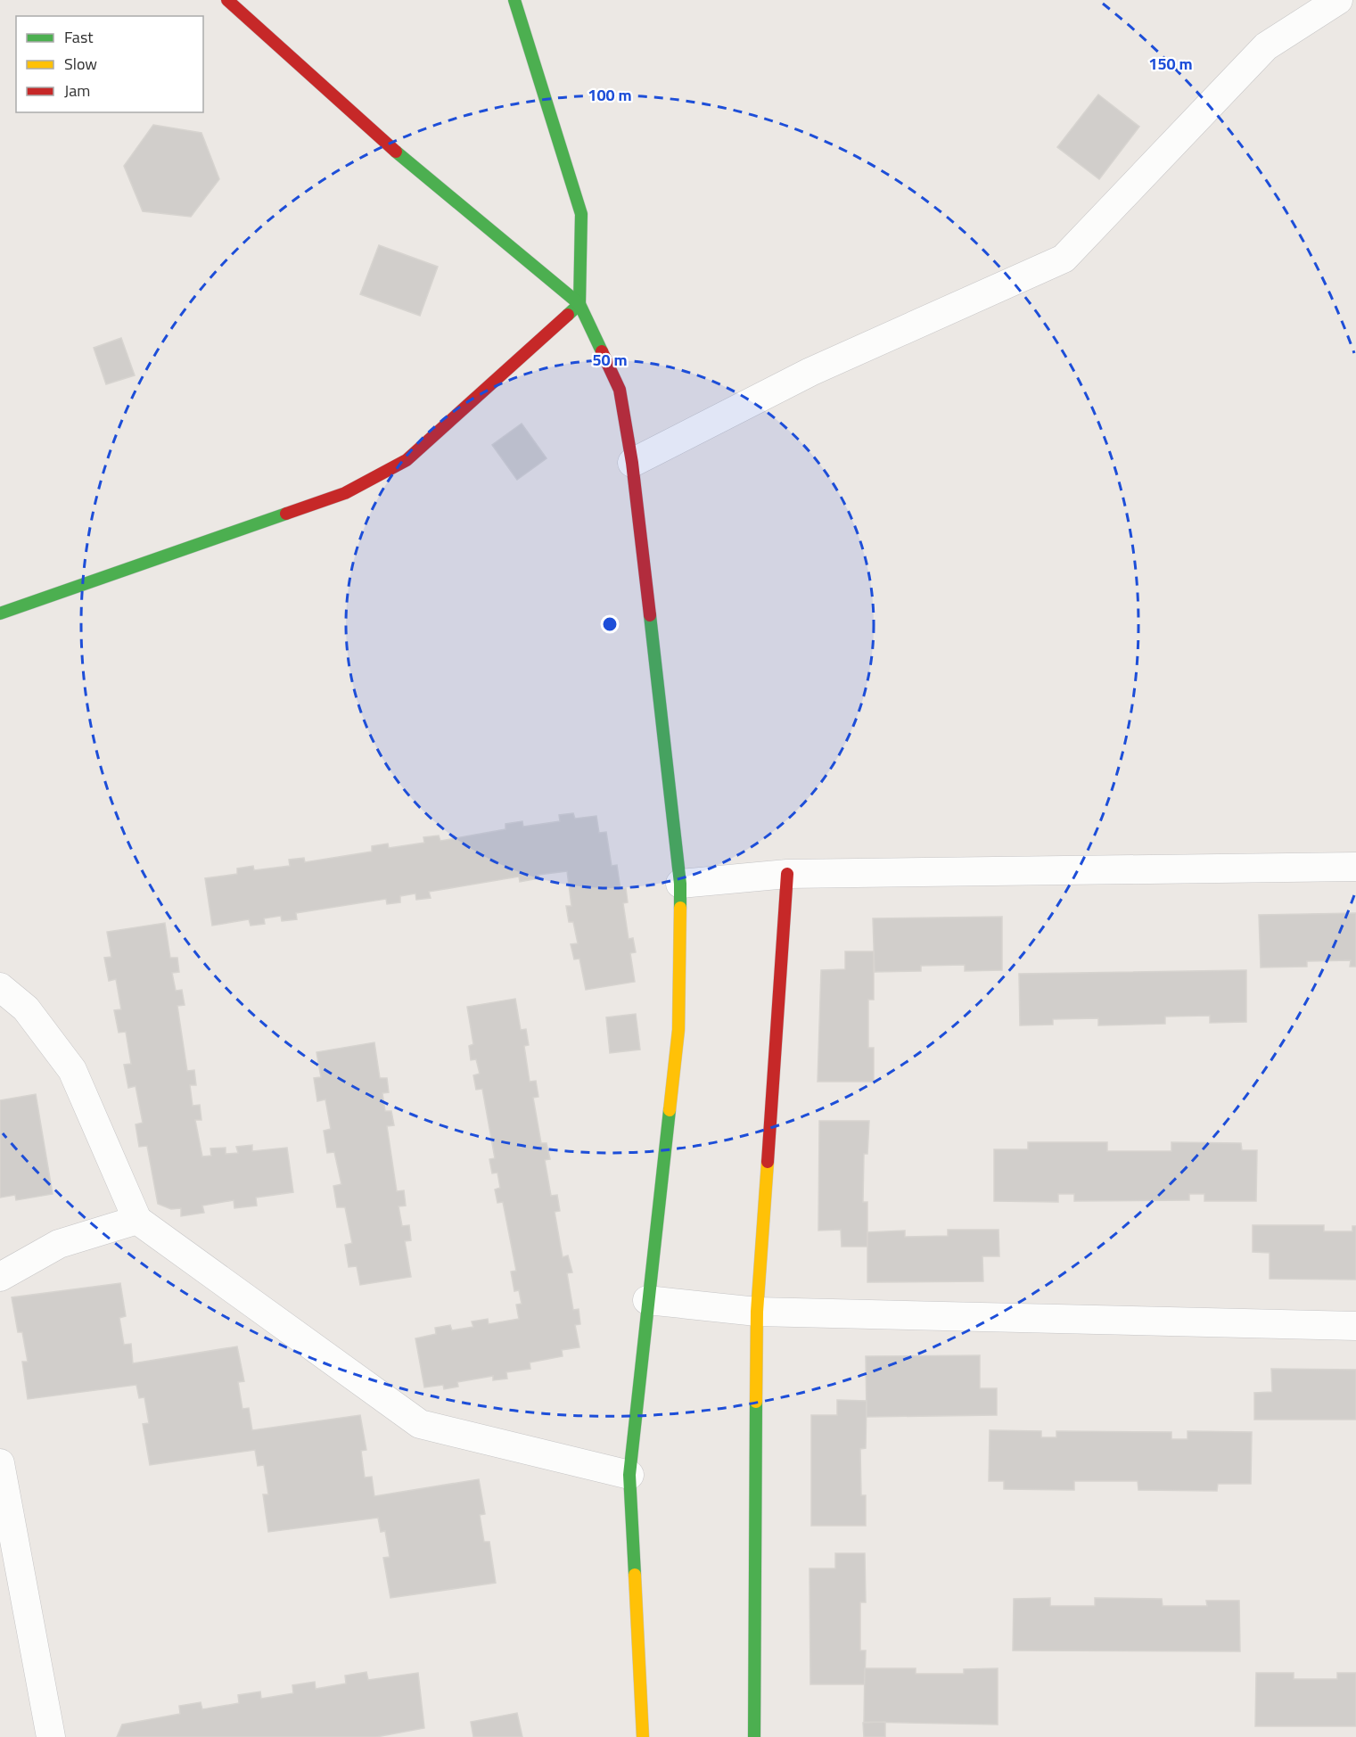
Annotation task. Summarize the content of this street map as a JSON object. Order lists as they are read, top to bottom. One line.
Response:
{"legend":["Fast","Slow","Jam"],"rings":["150 m","100 m","50 m"]}
